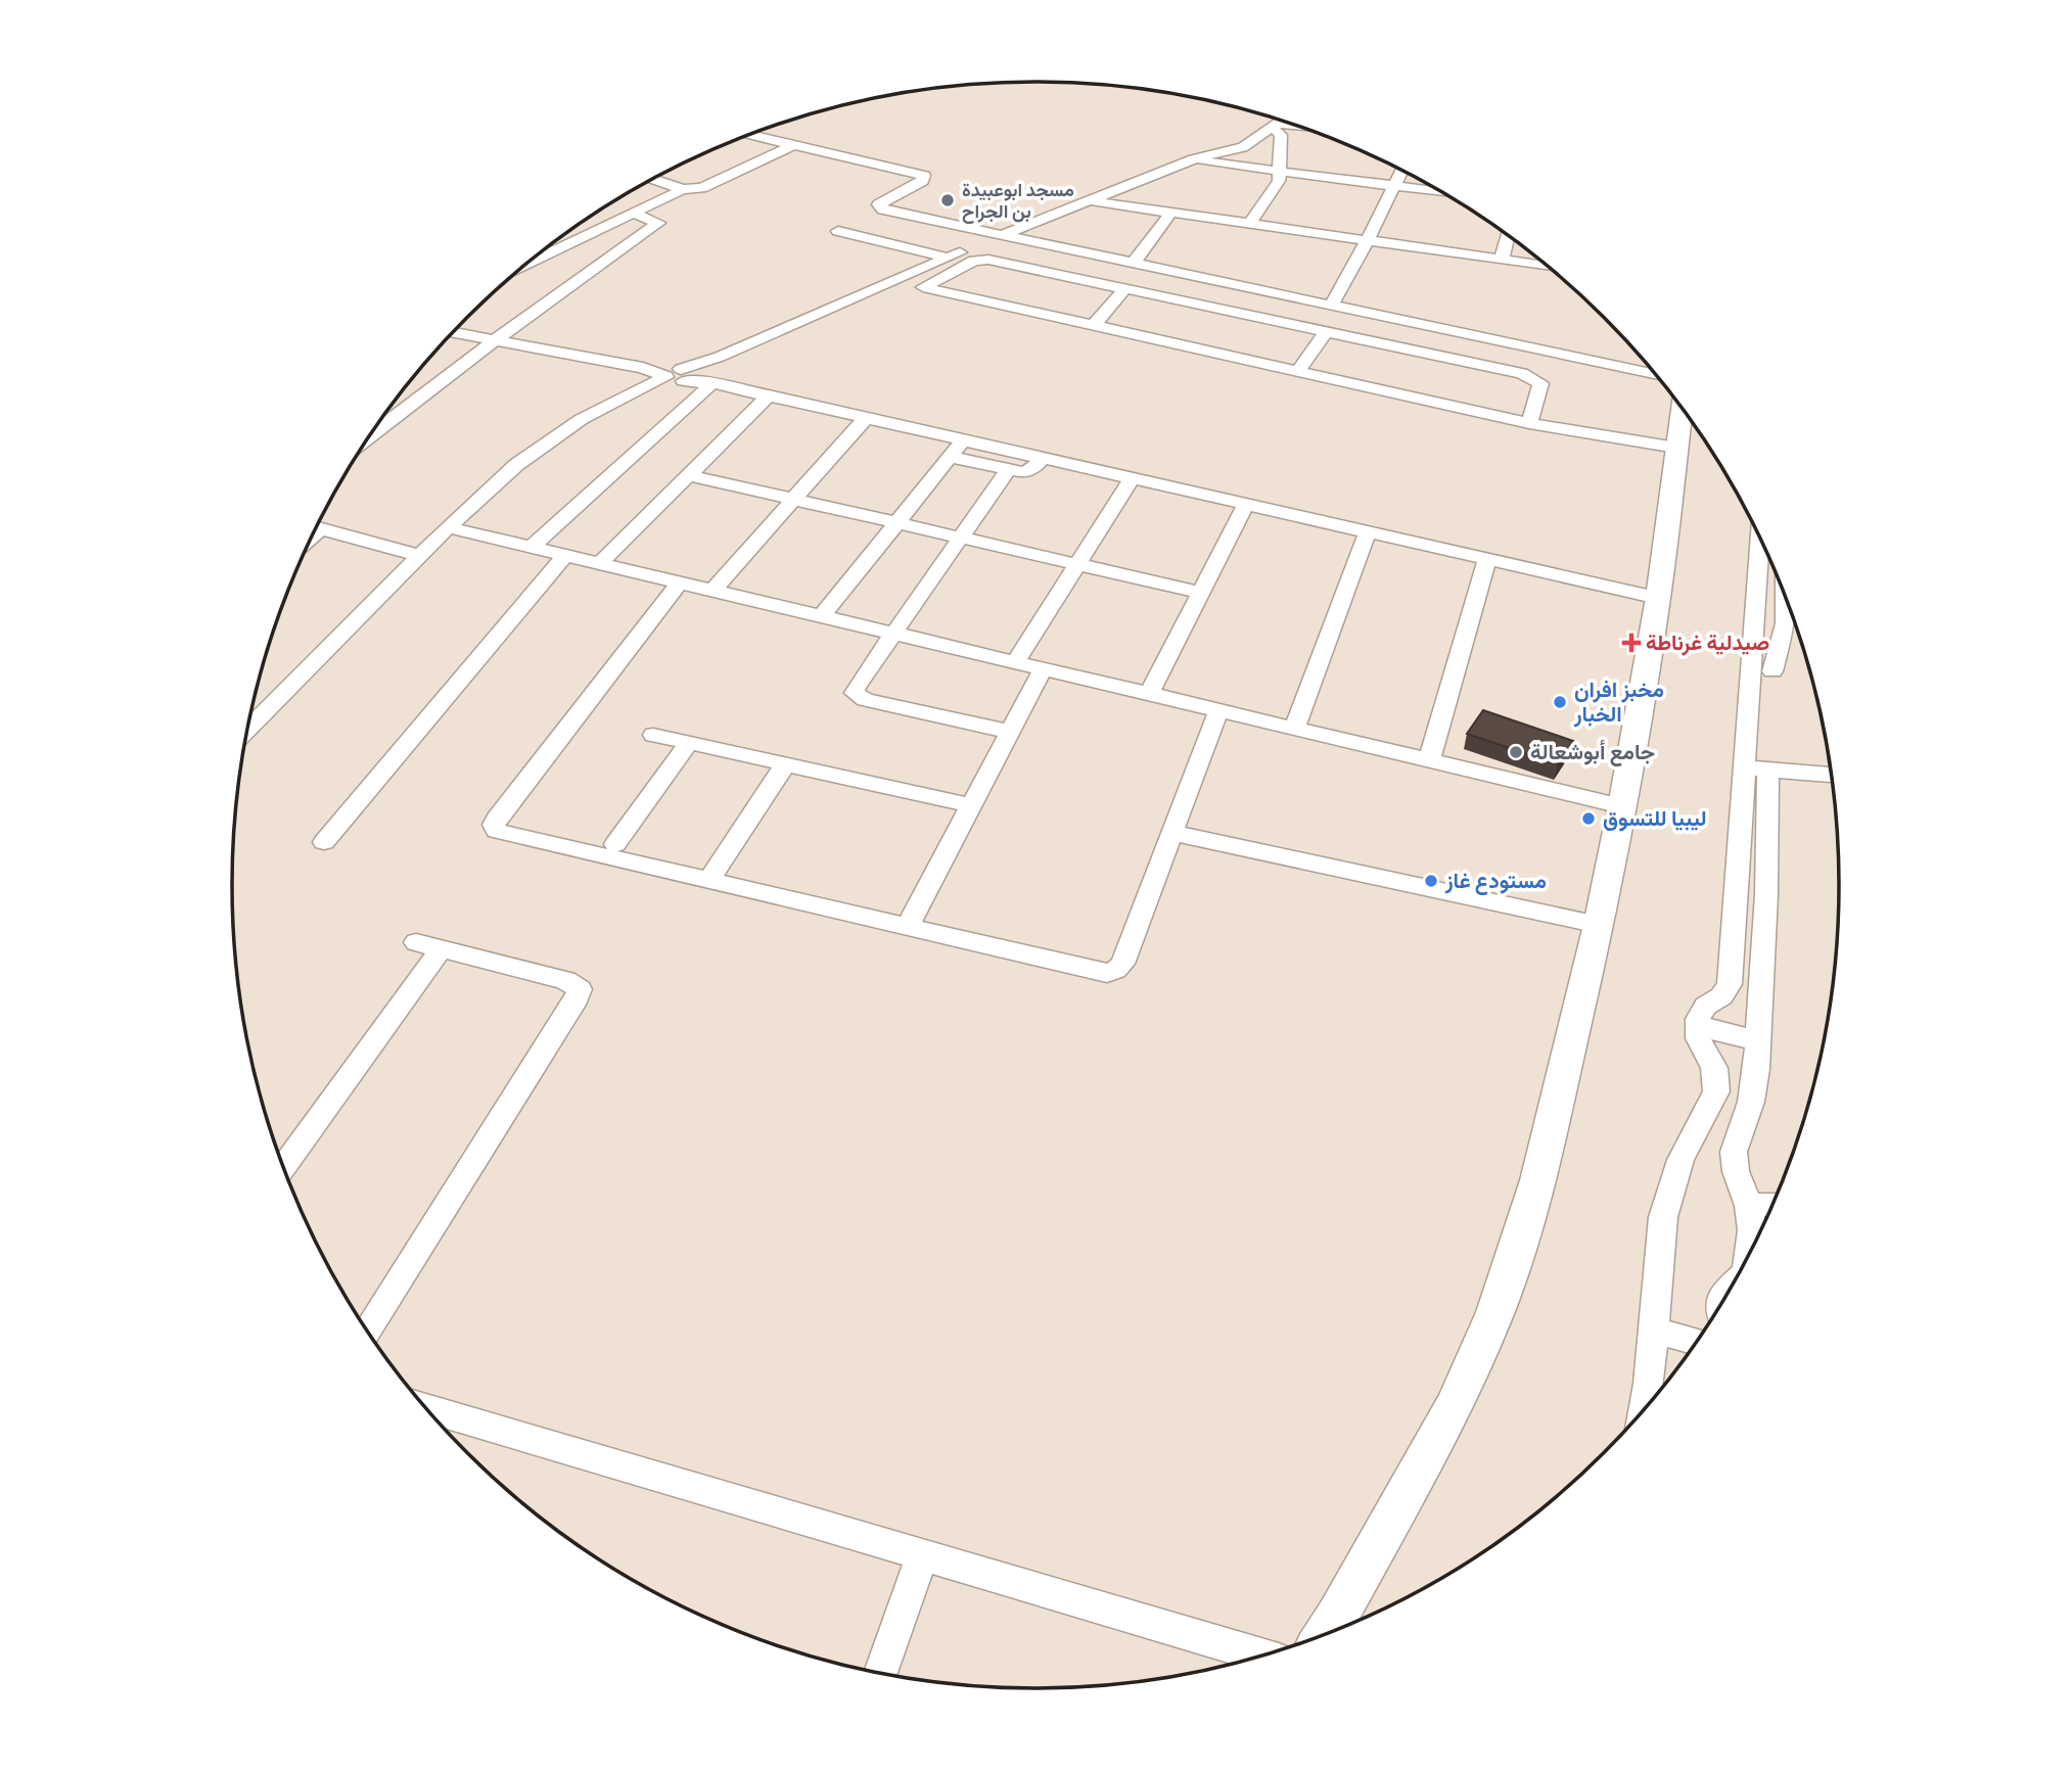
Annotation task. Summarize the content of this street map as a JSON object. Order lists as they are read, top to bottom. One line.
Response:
{"places":{"other":["مسجد ابوعبيدة بن الجراح","مخبز افران الخبار","جامع أبوشعالة","ليبيا للتسوق","مستودع غاز"],"health":["صيدلية غرناطة"]}}
